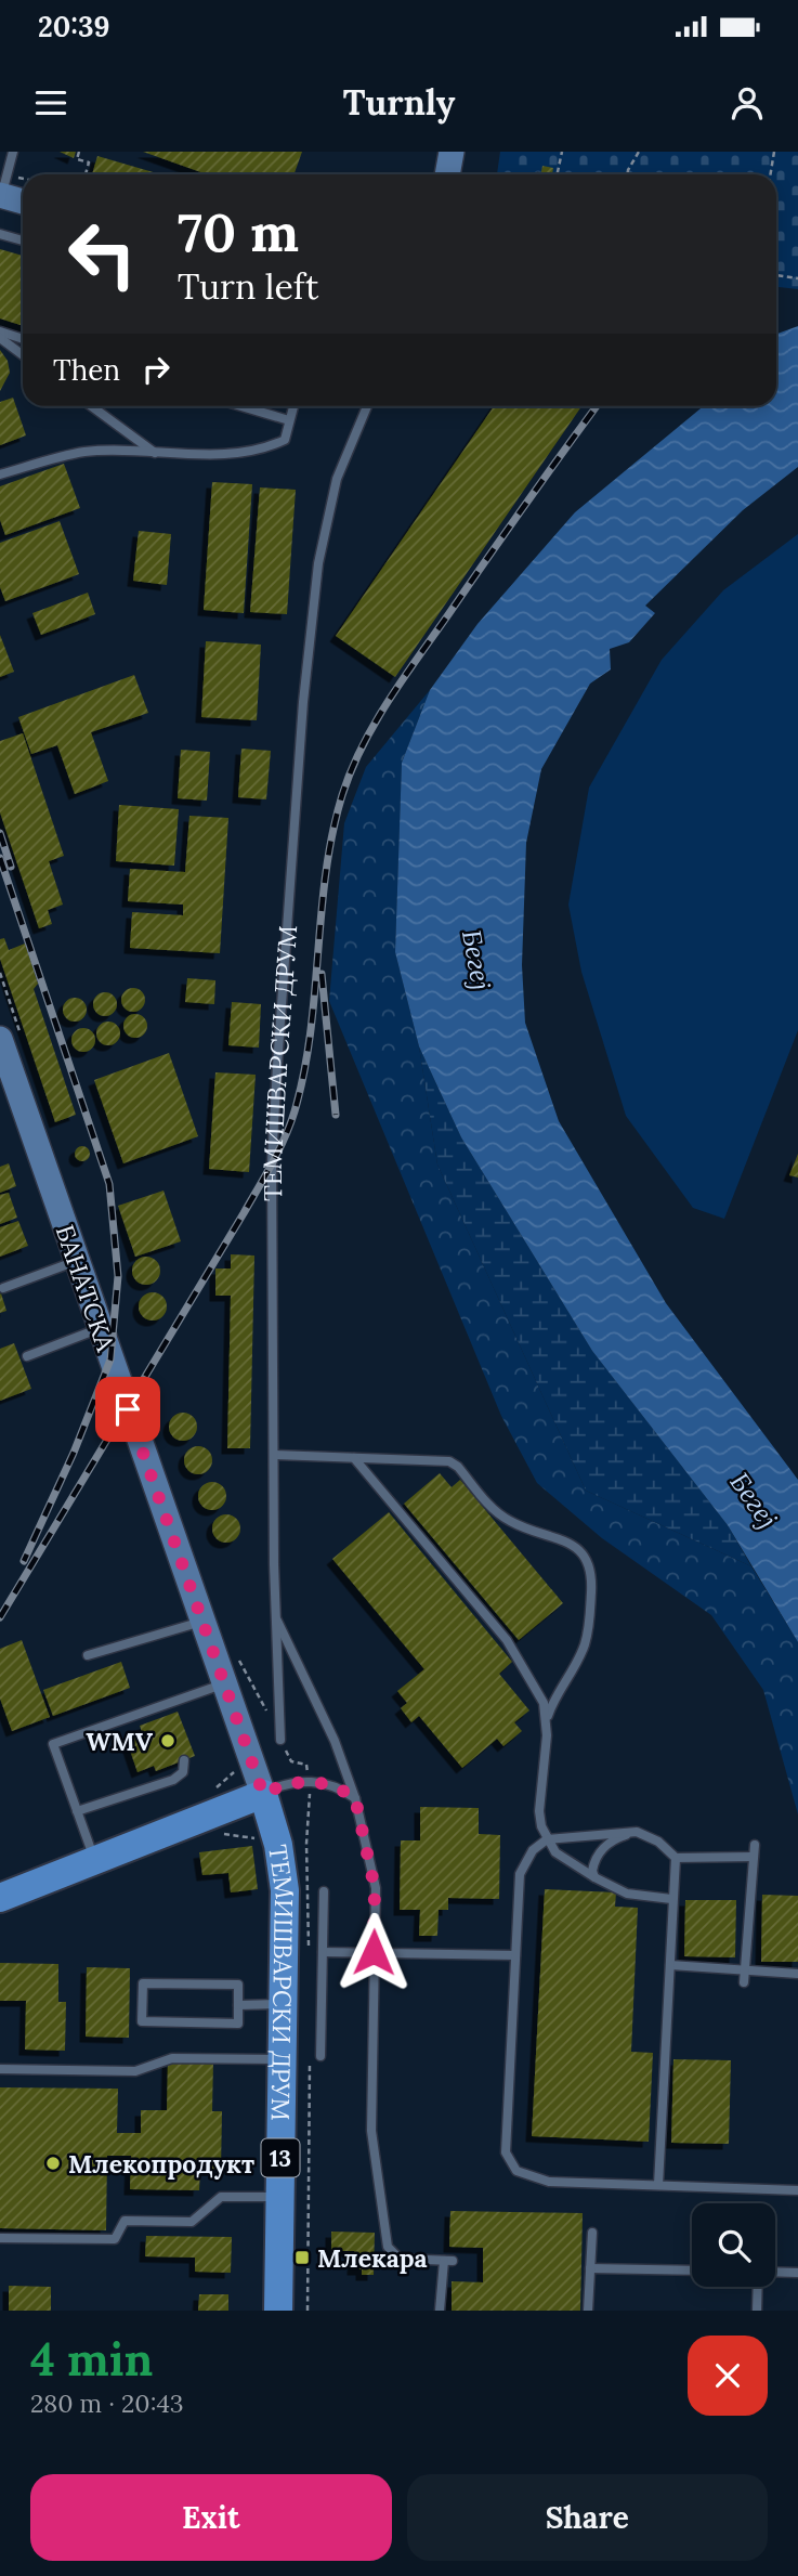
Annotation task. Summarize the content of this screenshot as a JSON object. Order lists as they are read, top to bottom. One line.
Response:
{"streets":{"main road":["ТЕМИШВАРСКИ ДРУМ","БАНАТСКА","13"]},"crossings":[["ТЕМИШВАРСКИ ДРУМ","БАНАТСКА"]],"water":["Бегеј"],"places":{"other":["WMV","Млекопродукт"],"transit":["Млекара"]},"page":{"status":"20:39","header":"Turnly","turn":["70 m","Turn left"],"then":"Then","heading":["4 min","280 m · 20:43"],"buttons":["Exit","Share"]}}
